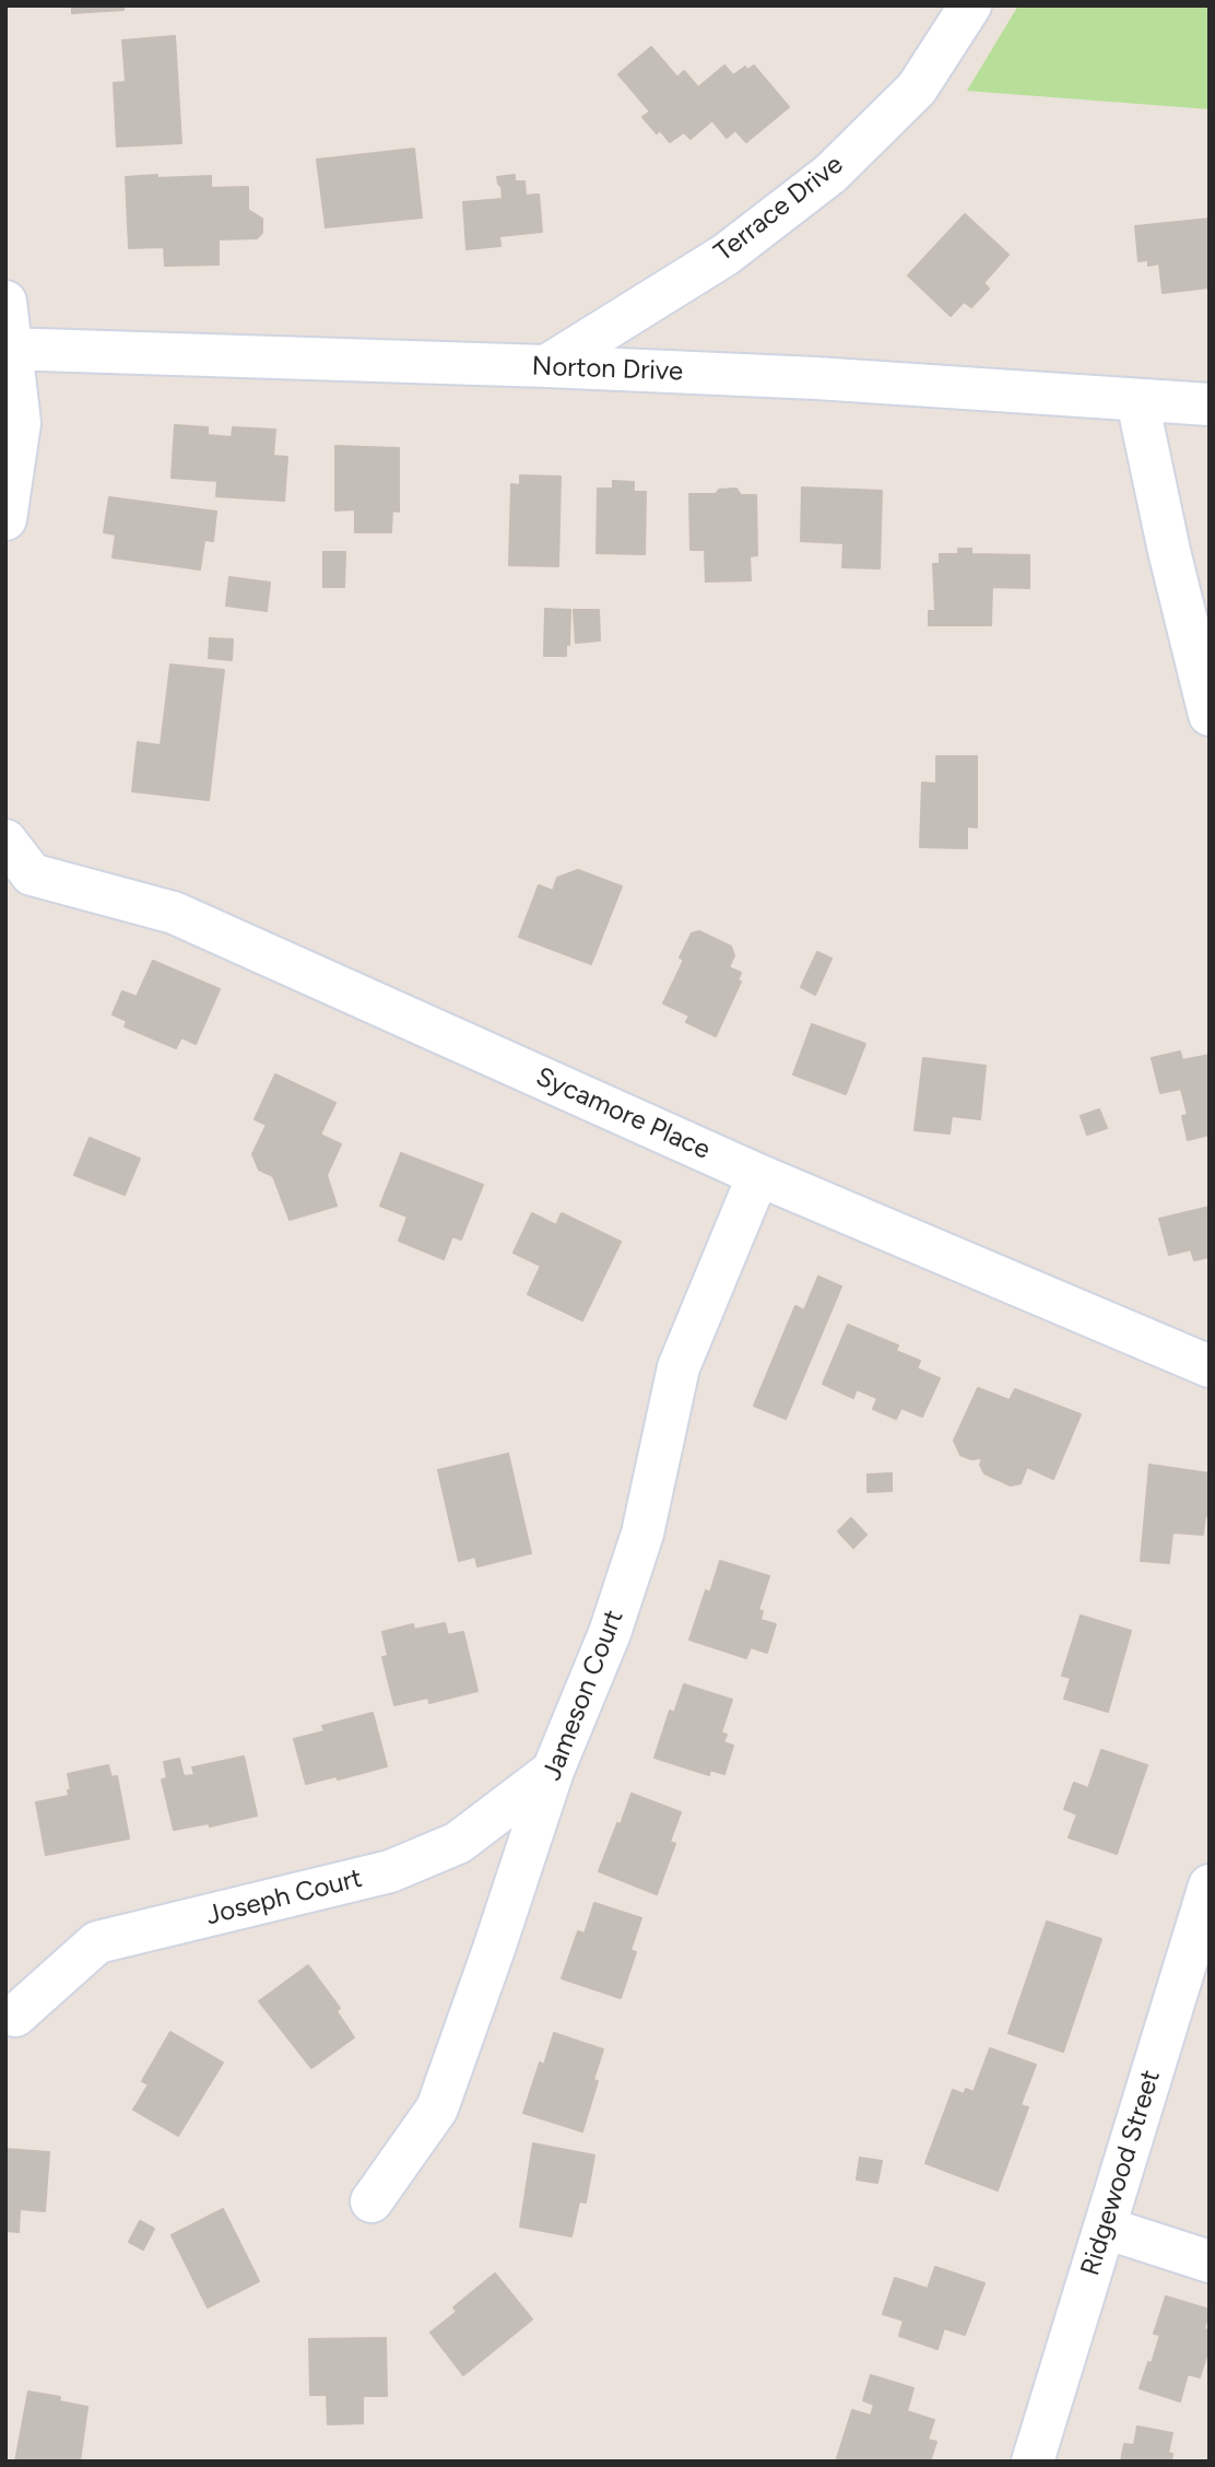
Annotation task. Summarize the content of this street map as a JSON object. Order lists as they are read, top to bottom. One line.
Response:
{"streets":{"street":["Terrace Drive","Norton Drive","Sycamore Place","Jameson Court","Joseph Court","Ridgewood Street"]},"crossings":[["Terrace Drive","Norton Drive"],["Sycamore Place","Jameson Court"],["Jameson Court","Joseph Court"]]}
